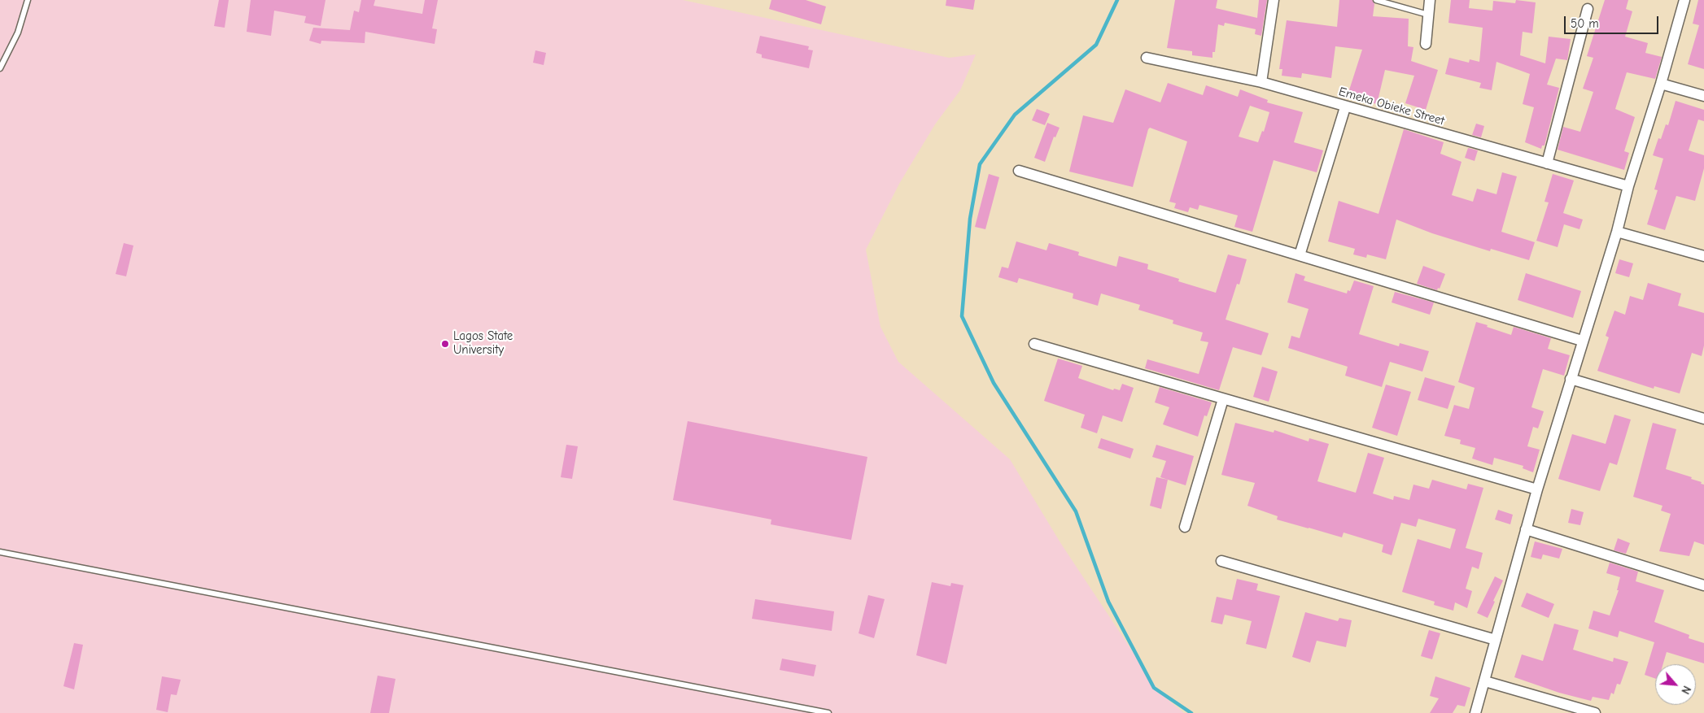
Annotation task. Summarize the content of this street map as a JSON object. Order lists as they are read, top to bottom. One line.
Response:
{"streets":{"street":["Emeka Obieke Street"]},"places":["Lagos State University"],"scale_bar":"50 m","north":"bottom right"}
